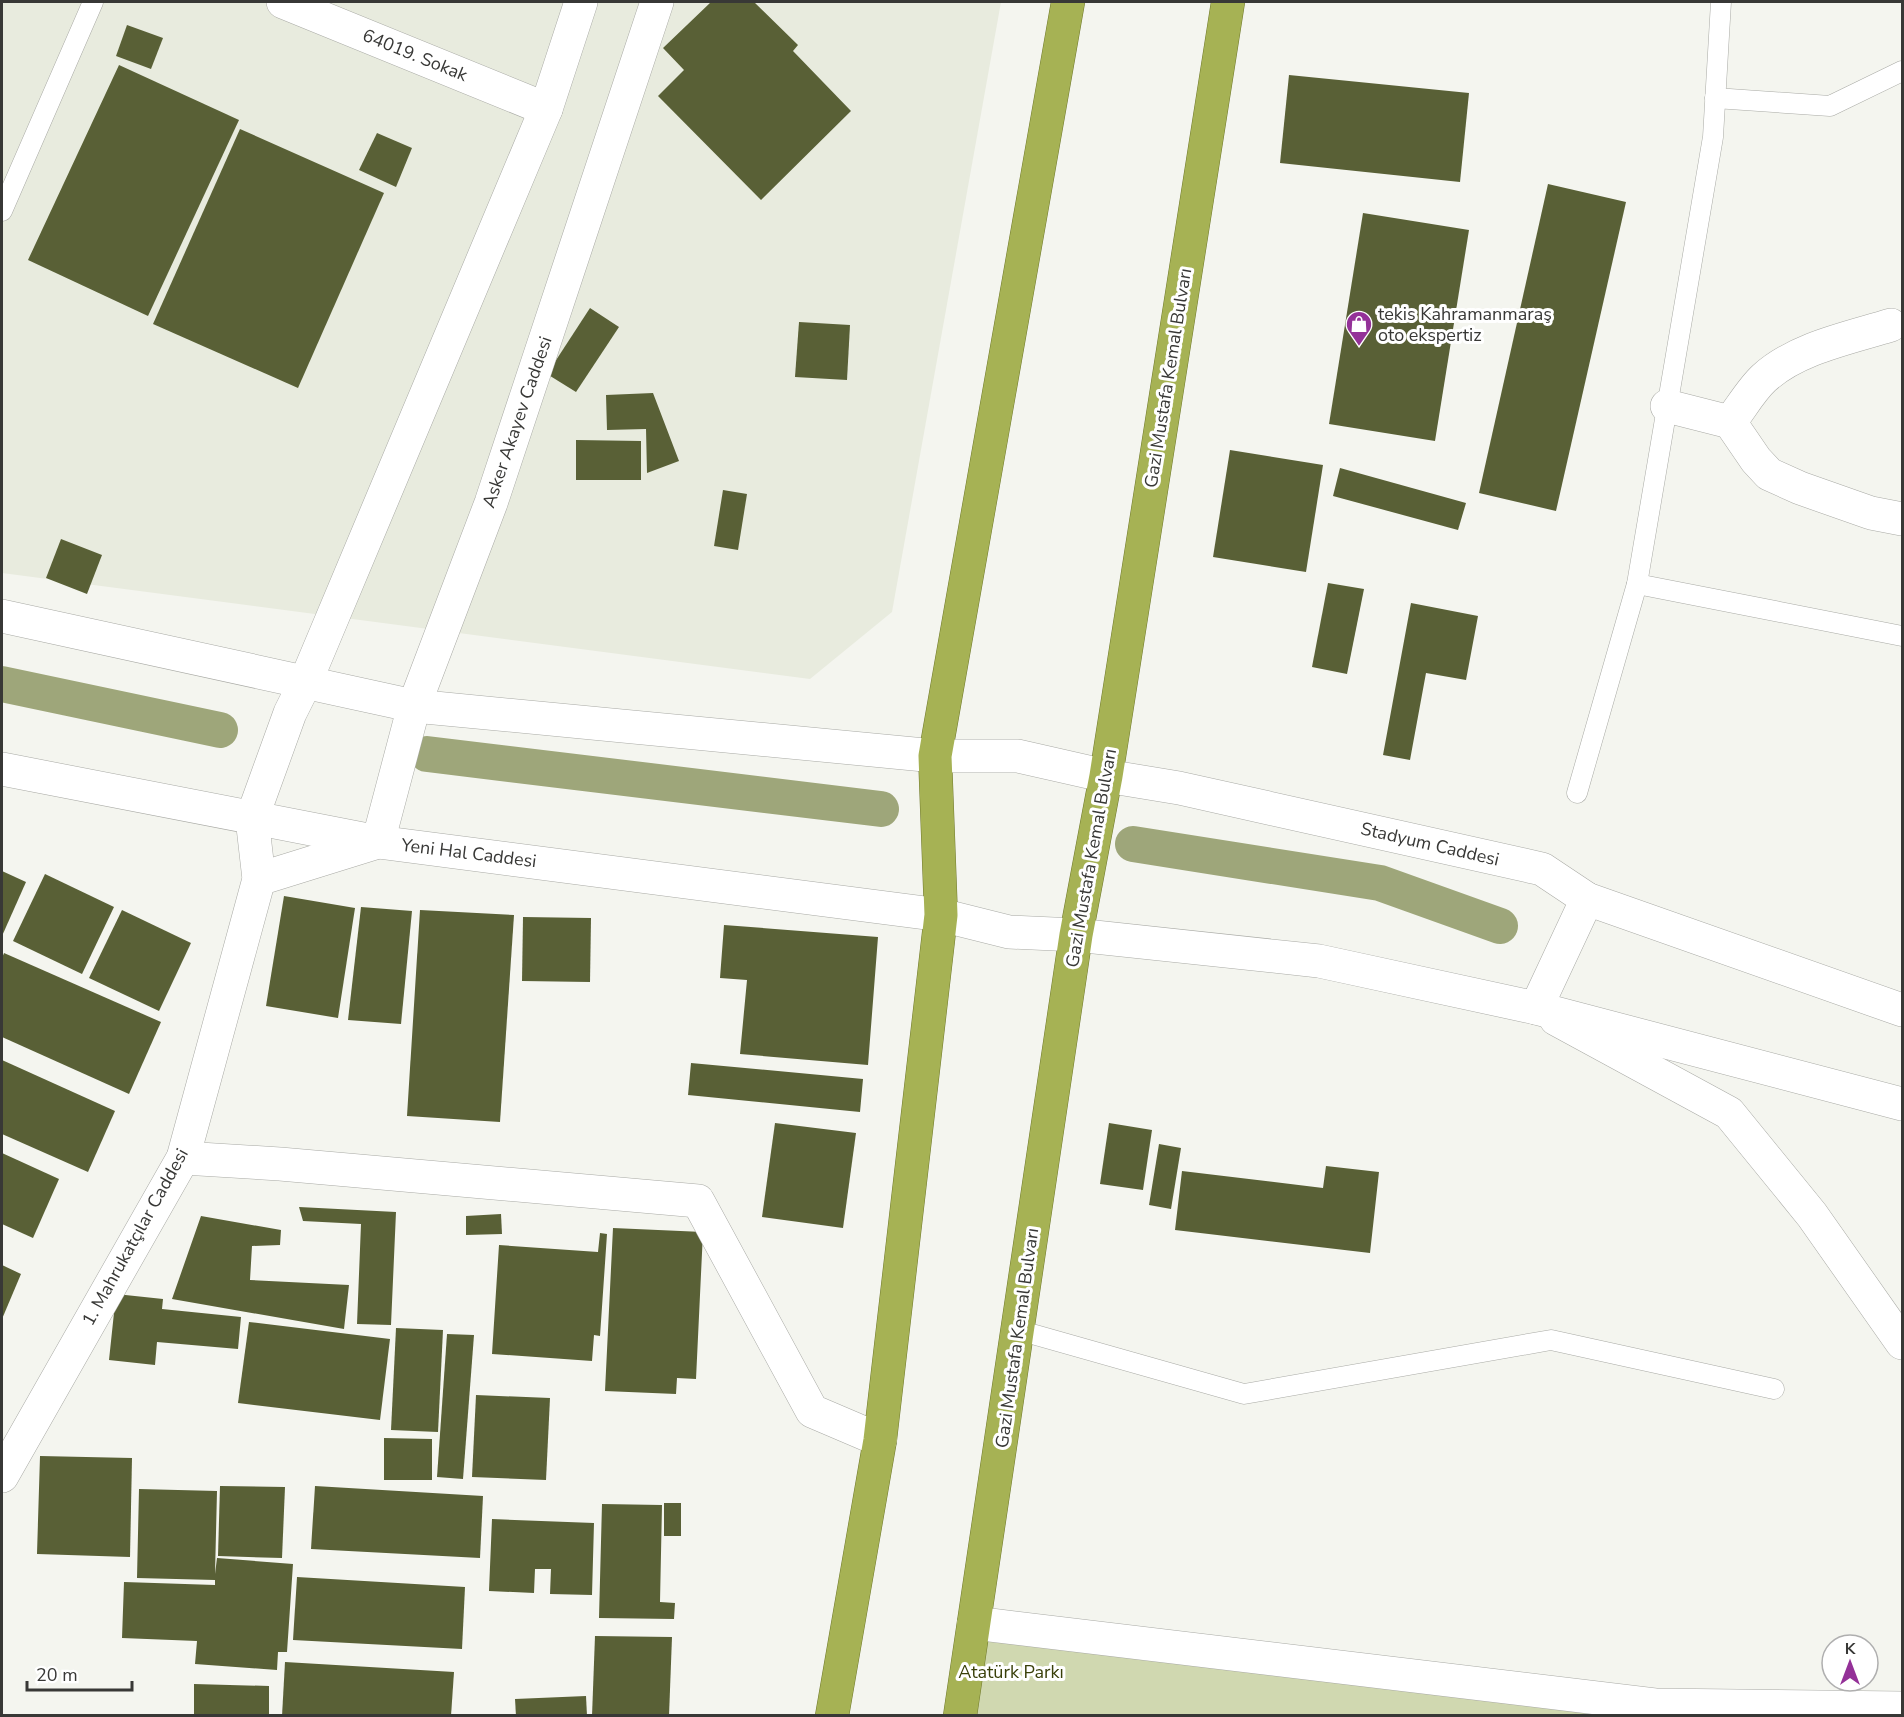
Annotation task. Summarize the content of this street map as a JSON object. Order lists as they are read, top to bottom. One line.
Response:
{"streets":{"highway":["Gazi Mustafa Kemal Bulvarı"],"street":["64019. Sokak","Asker Akayev Caddesi","Stadyum Caddesi","Yeni Hal Caddesi","1. Mahrukatçılar Caddesi"]},"crossings":[["Gazi Mustafa Kemal Bulvarı","Stadyum Caddesi"],["Asker Akayev Caddesi","Yeni Hal Caddesi"],["Yeni Hal Caddesi","1. Mahrukatçılar Caddesi"]],"parks":["Atatürk Parkı"],"places":{"shop":["tekis Kahramanmaraş oto ekspertiz"]},"scale_bar":"20 m","north":"top"}
